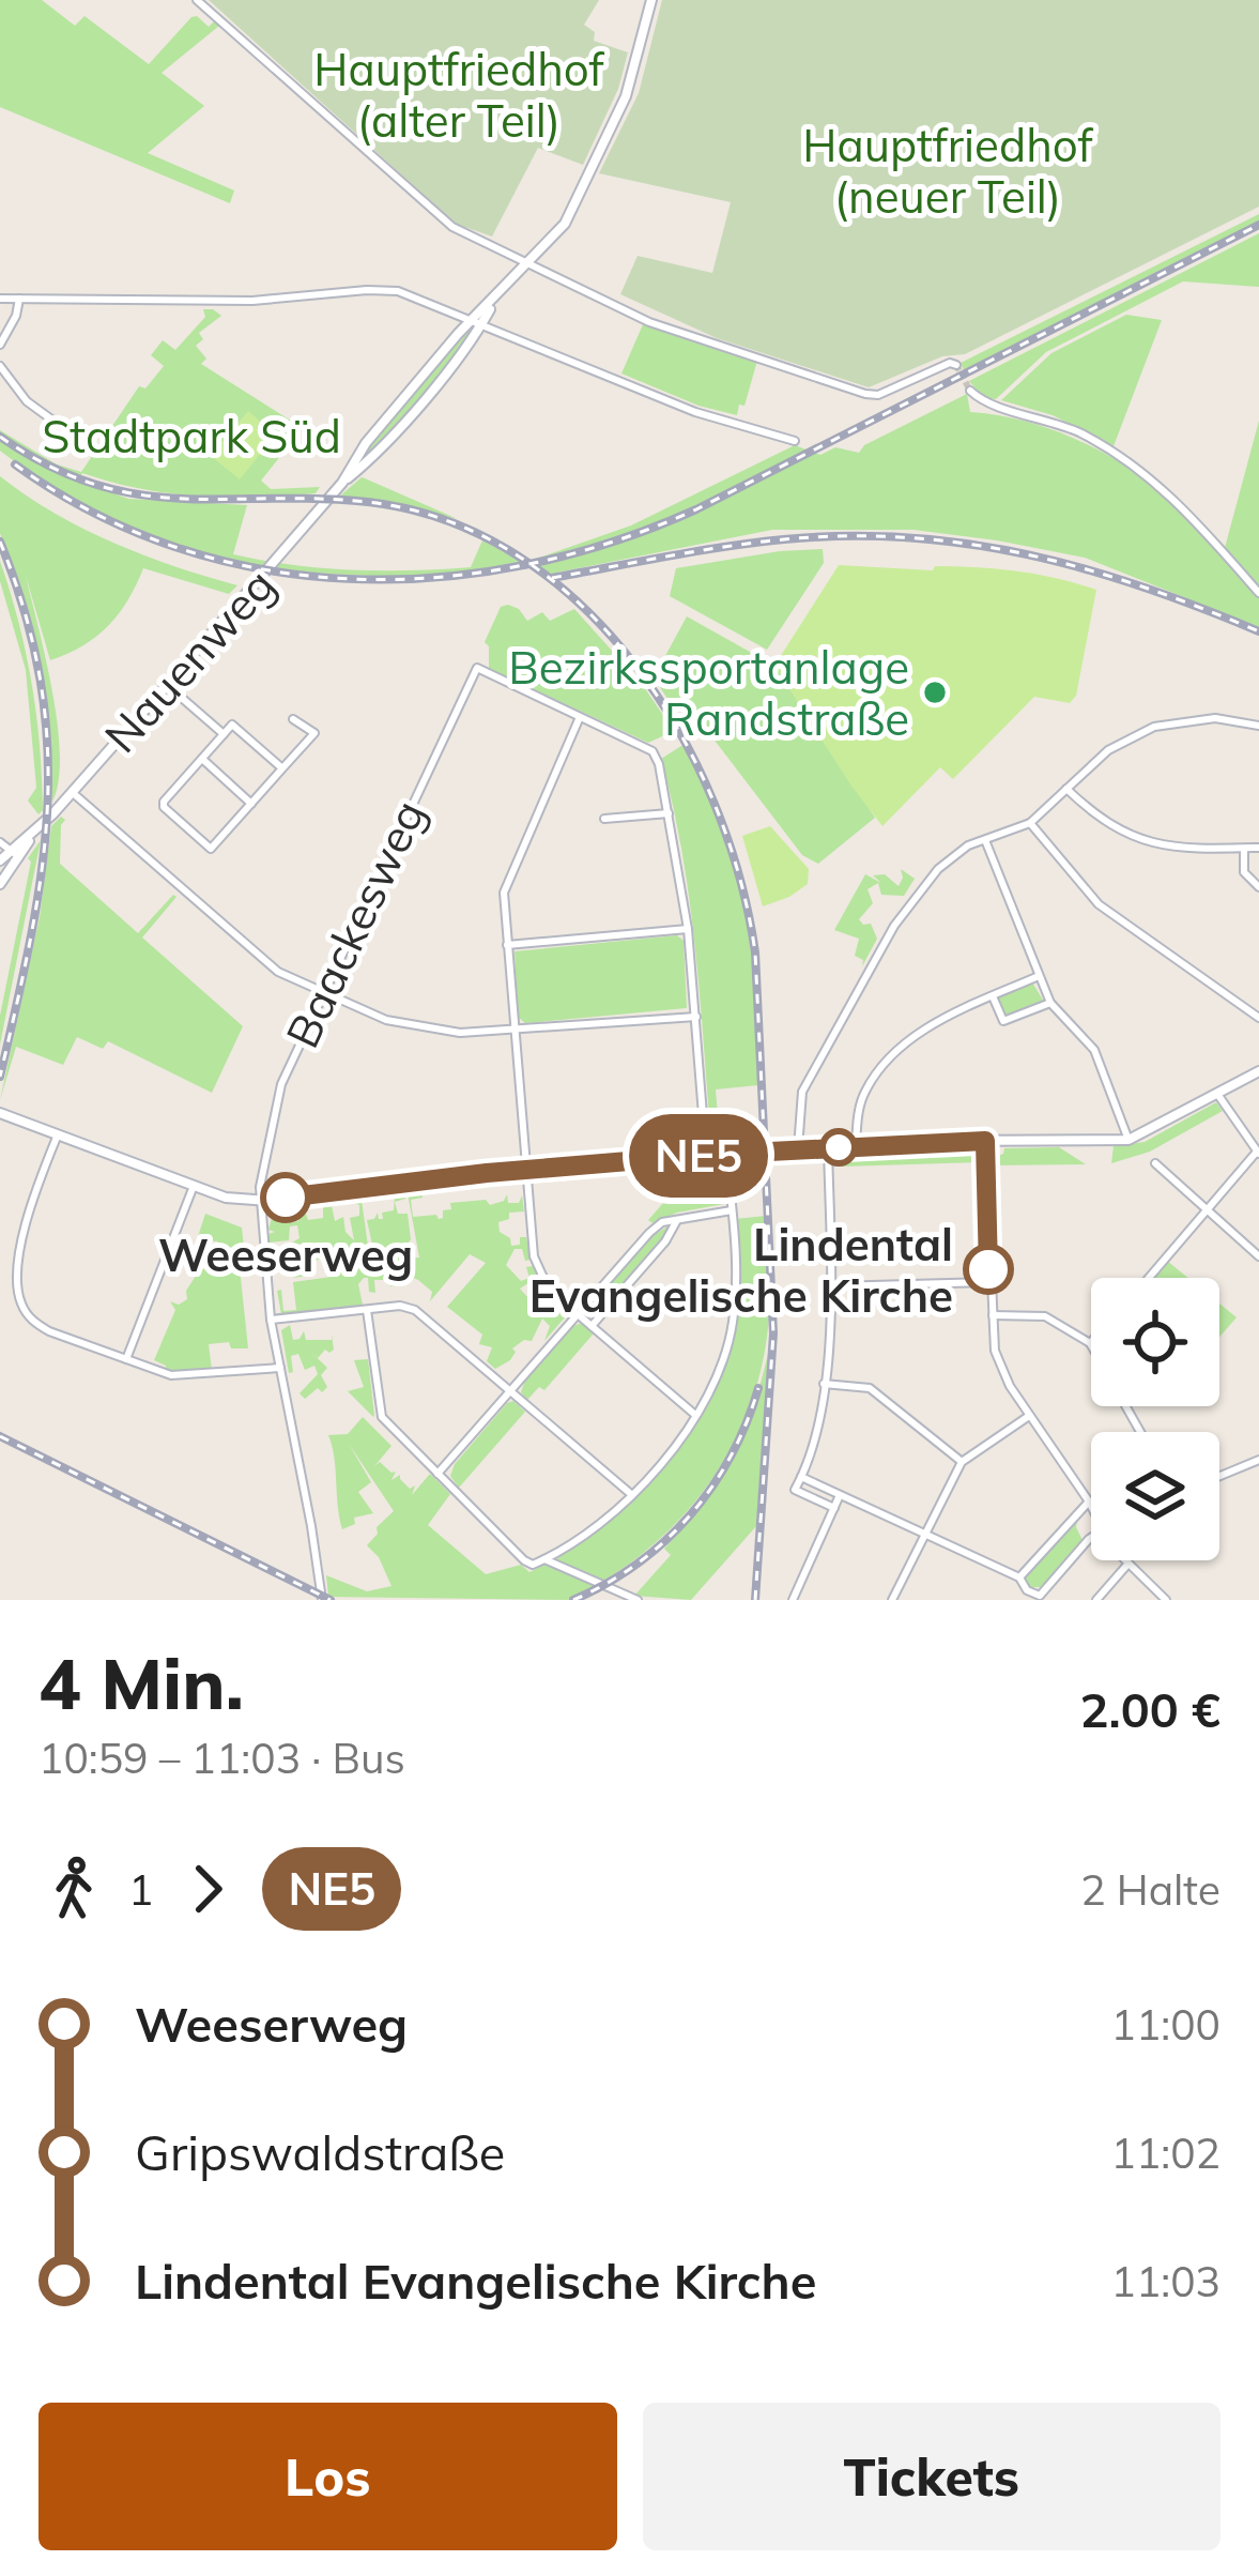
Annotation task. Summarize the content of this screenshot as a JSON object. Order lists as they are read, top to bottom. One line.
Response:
{"streets":{"street":["Nauenweg","Baackesweg"]},"parks":["Hauptfriedhof (alter Teil)","Hauptfriedhof (neuer Teil)","Stadtpark Süd"],"places":["Bezirkssportanlage Randstraße","Weeserweg","Lindental Evangelische Kirche"],"lines":["bus line NE5"],"page":{"on_map":"NE5","heading":["4 Min.","10:59 – 11:03 · Bus","2.00 €"],"legs":["1","NE5","2 Halte"],"list":[{"name":"Weeserweg","value":"11:00"},{"name":"Gripswaldstraße","value":"11:02"},{"name":"Lindental Evangelische Kirche","value":"11:03"}],"buttons":["Los","Tickets"]}}
